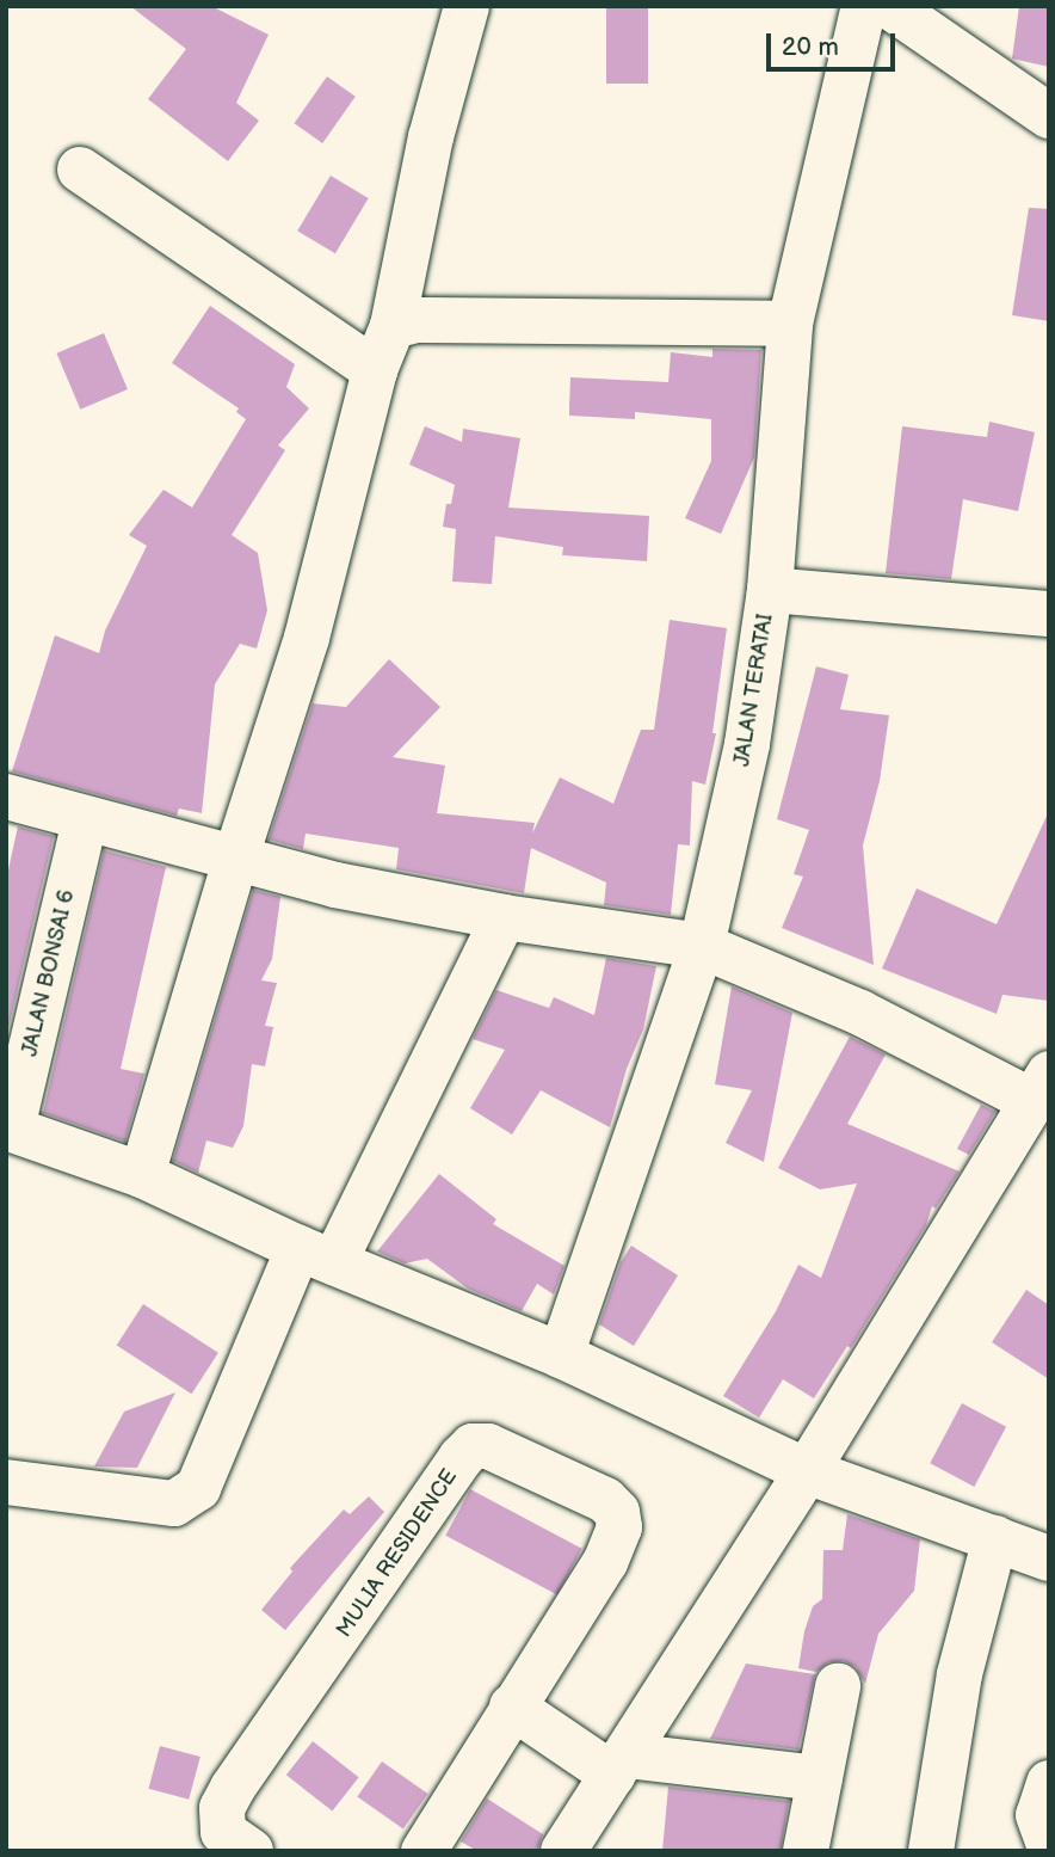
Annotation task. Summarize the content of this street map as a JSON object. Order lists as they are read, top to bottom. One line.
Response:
{"streets":{"street":["JALAN TERATAI","JALAN BONSAI 6","MULIA RESIDENCE"]},"scale_bar":"20 m"}
